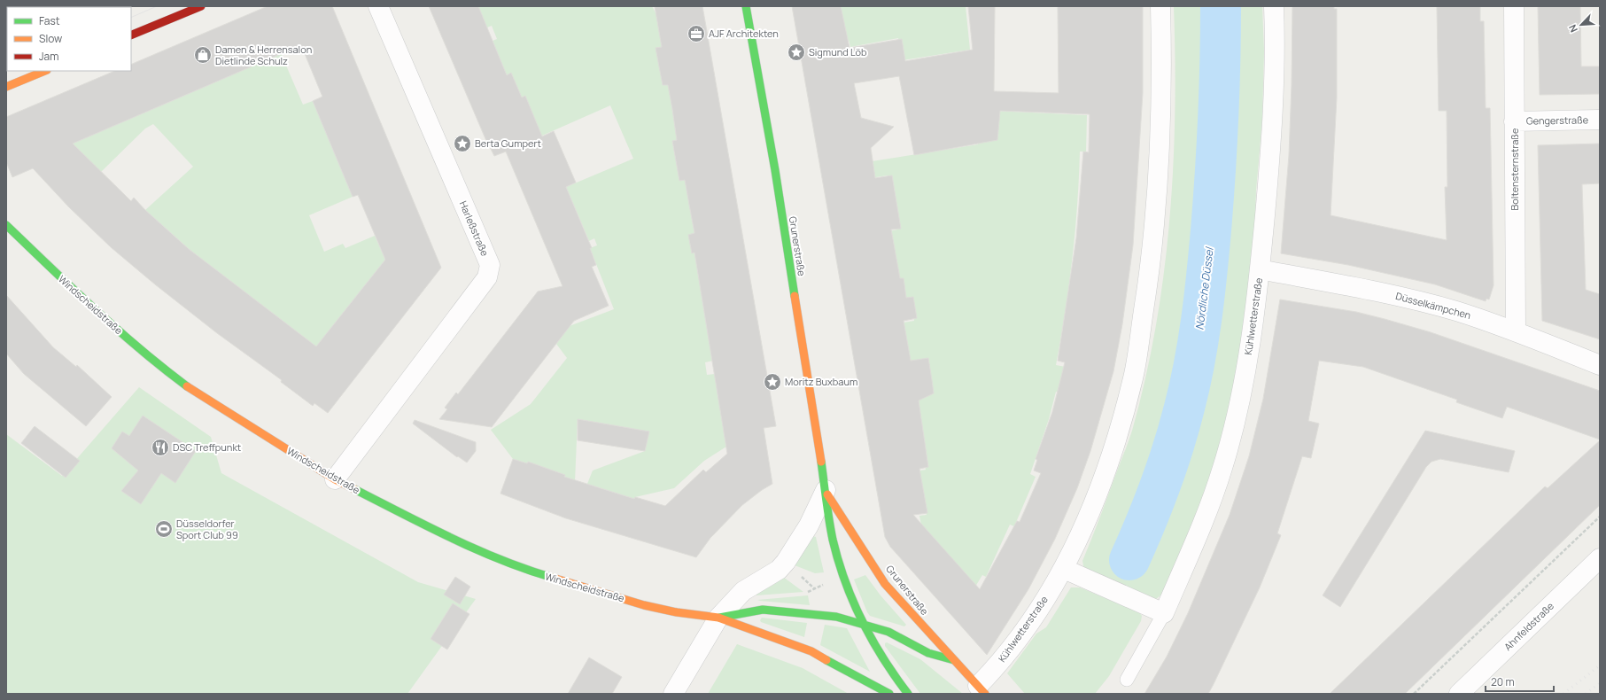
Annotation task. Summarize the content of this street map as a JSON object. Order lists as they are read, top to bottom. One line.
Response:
{"streets":{"main road":["Grunerstraße","Windscheidstraße"],"street":["Gengerstraße","Boltensternstraße","Harleßstraße","Düsselkämpchen","Kühlwetterstraße","Ahnfeldstraße"]},"crossings":[["Gengerstraße","Boltensternstraße"],["Boltensternstraße","Düsselkämpchen"],["Harleßstraße","Windscheidstraße"],["Grunerstraße","Windscheidstraße"],["Grunerstraße","Kühlwetterstraße"],["Düsselkämpchen","Kühlwetterstraße"]],"water":["Nördliche Düssel"],"places":{"office":["AJF Architekten"],"place":["Sigmund Löb","Berta Gumpert","Moritz Buxbaum"],"shop":["Damen & Herrensalon Dietlinde Schulz"],"restaurant":["DSC Treffpunkt"],"sports":["Düsseldorfer Sport Club 99"]},"legend":["Fast","Slow","Jam"],"scale_bar":"20 m","north":"bottom left"}
